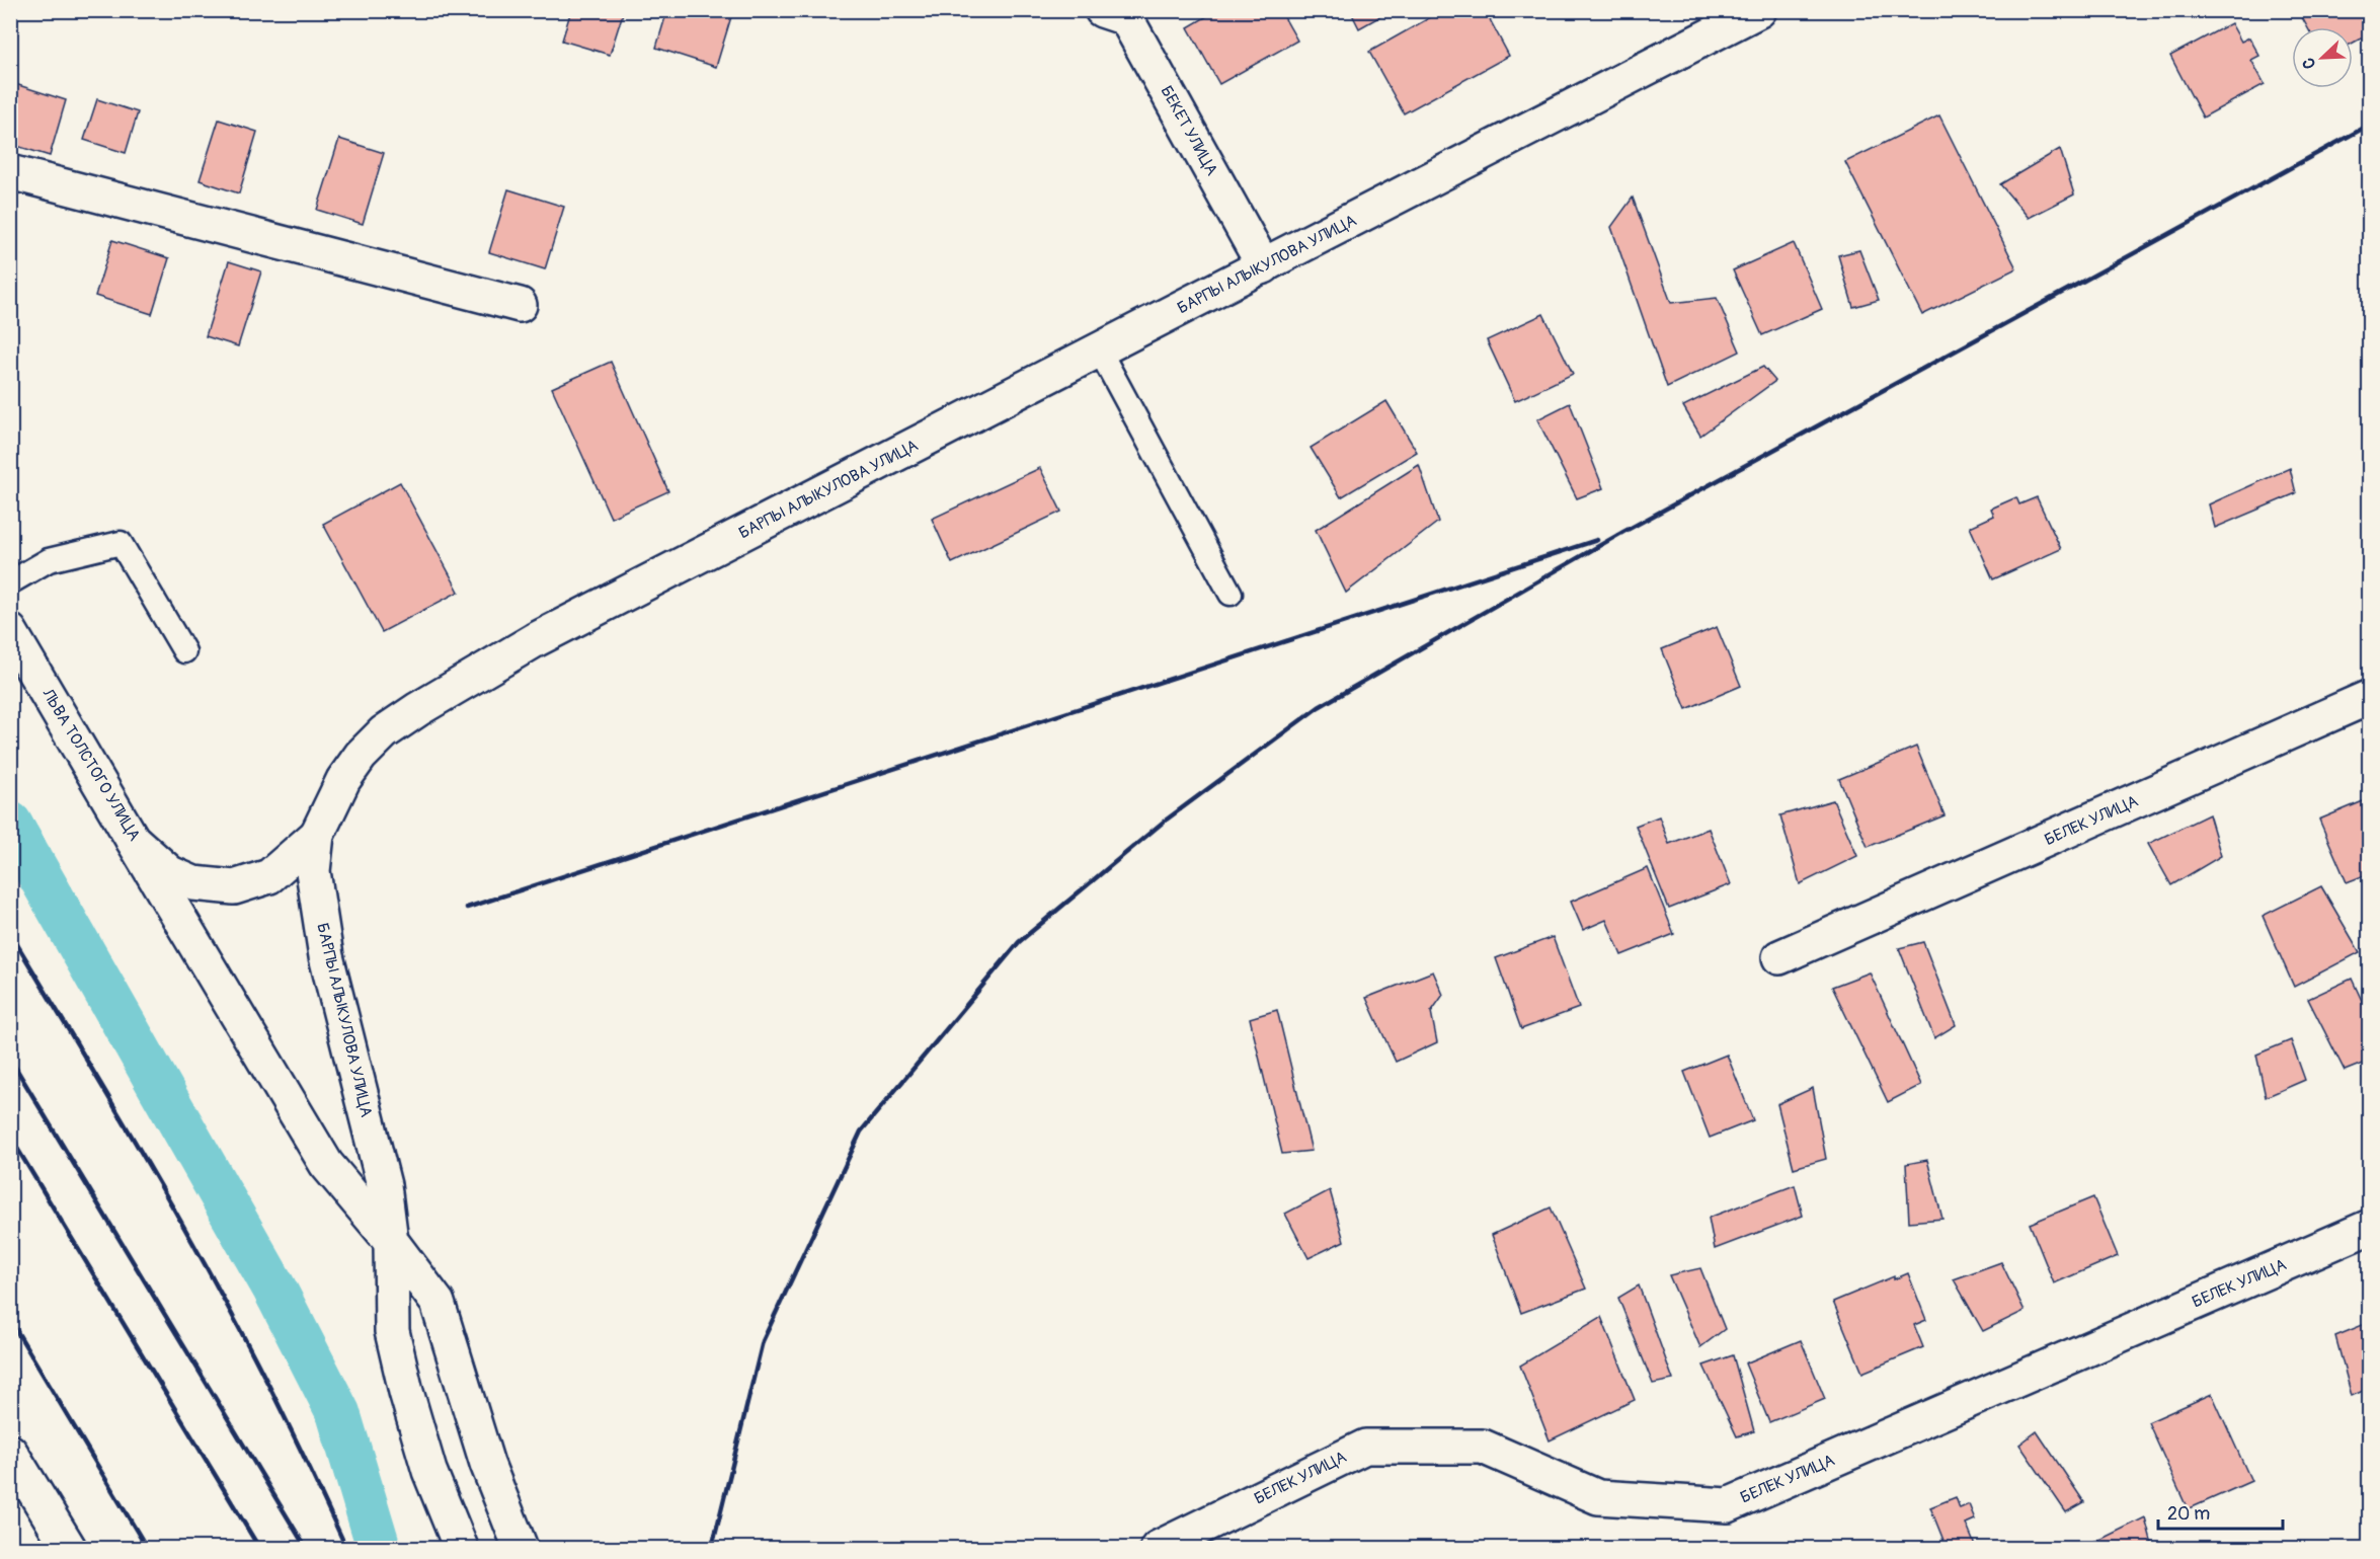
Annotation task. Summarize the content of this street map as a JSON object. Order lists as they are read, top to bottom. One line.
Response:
{"streets":{"main road":["БЕКЕТ УЛИЦА","БАРПЫ АЛЫКУЛОВА УЛИЦА","ЛЬВА ТОЛСТОГО УЛИЦА","БЕЛЕК УЛИЦА"]},"crossings":[["БЕКЕТ УЛИЦА","БАРПЫ АЛЫКУЛОВА УЛИЦА"],["БАРПЫ АЛЫКУЛОВА УЛИЦА","ЛЬВА ТОЛСТОГО УЛИЦА"]],"scale_bar":"20 m","north":"bottom left"}
